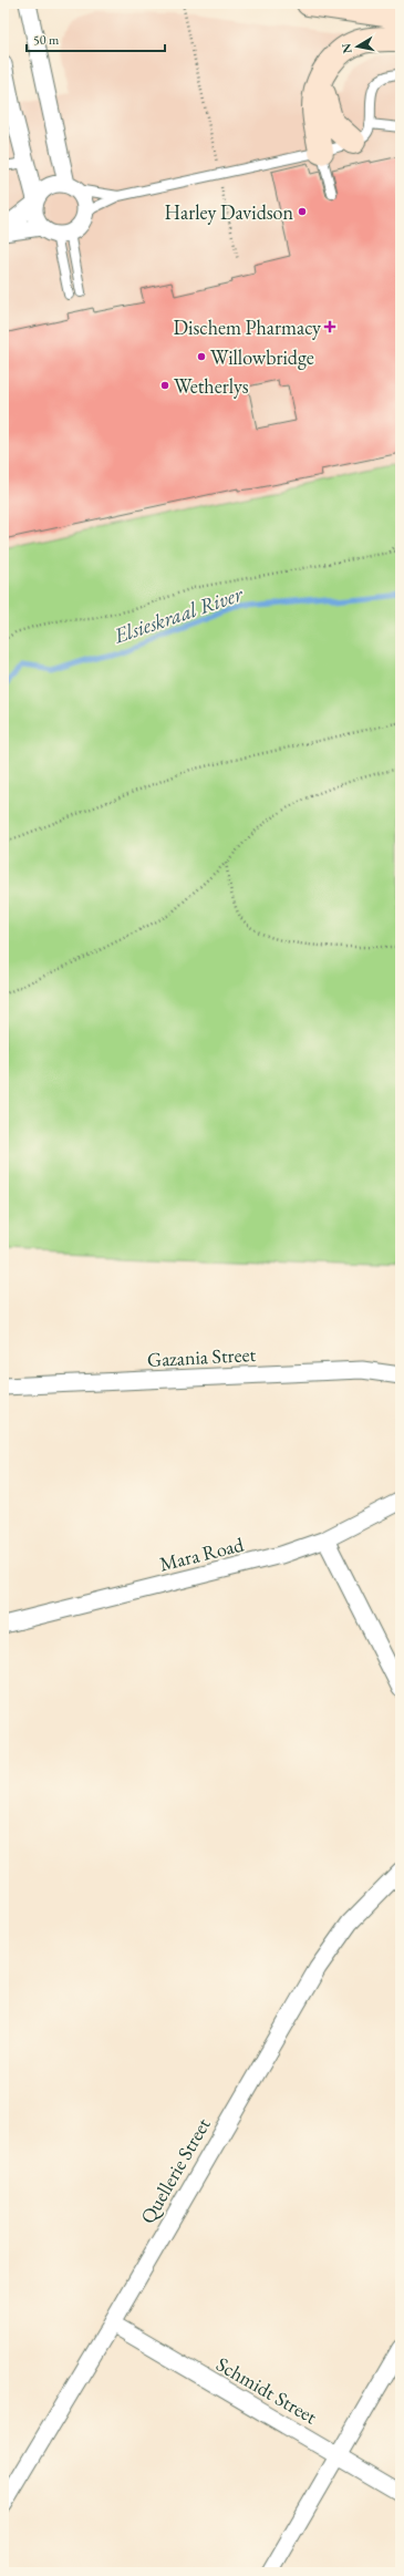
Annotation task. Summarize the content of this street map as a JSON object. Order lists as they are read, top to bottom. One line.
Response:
{"streets":{"street":["Gazania Street","Mara Road","Quellerie Street","Schmidt Street"]},"crossings":[["Quellerie Street","Schmidt Street"]],"water":["Elsieskraal River"],"places":{"other":["Harley Davidson","Willowbridge","Wetherlys"],"health":["Dischem Pharmacy"]},"scale_bar":"50 m","north":"left"}
